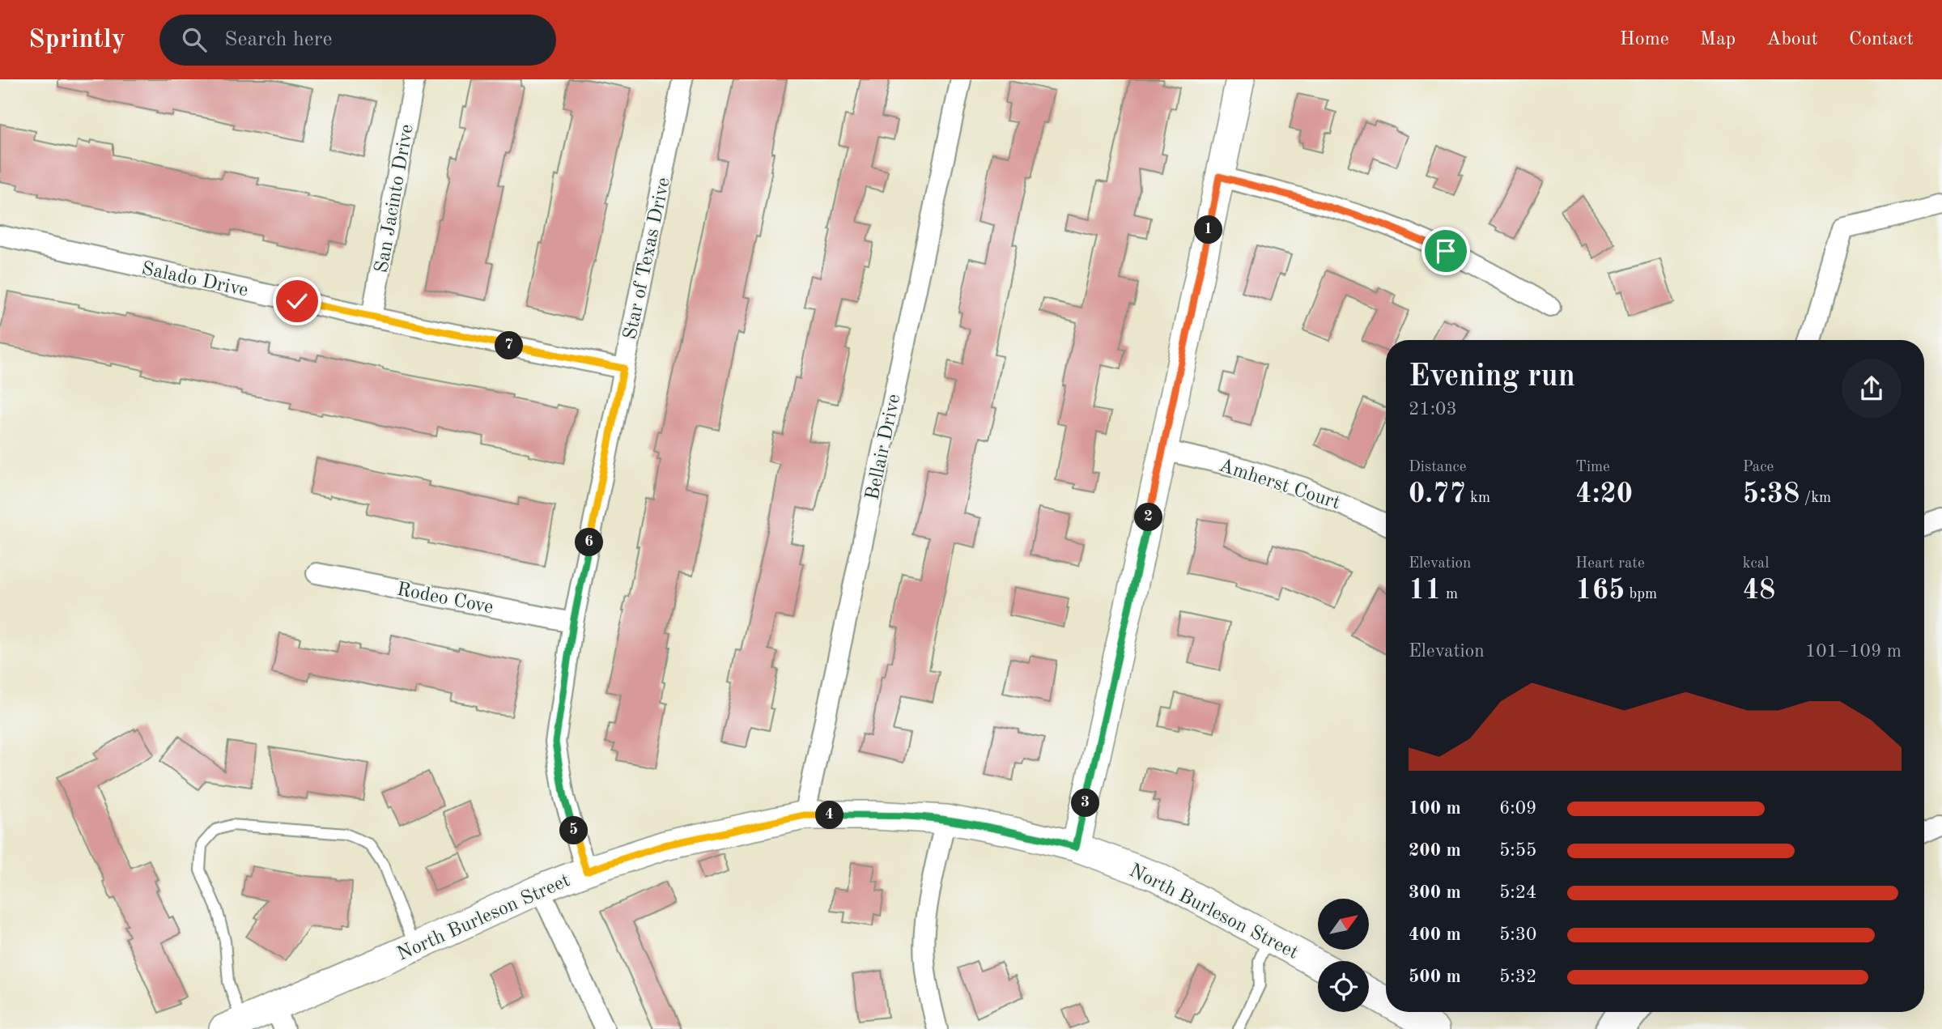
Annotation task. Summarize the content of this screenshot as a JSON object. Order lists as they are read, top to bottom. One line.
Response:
{"streets":{"street":["San Jacinto Drive","Star of Texas Drive","Salado Drive","Bellair Drive","Amherst Court","Rodeo Cove","North Burleson Street"]},"crossings":[["San Jacinto Drive","Salado Drive"],["Star of Texas Drive","Salado Drive"],["Star of Texas Drive","Rodeo Cove"],["Star of Texas Drive","North Burleson Street"],["Bellair Drive","North Burleson Street"]],"north":"top right","page":{"header":"Sprintly","search":"Search here","nav":["Home","Map","About","Contact"],"pins":["1","7","2","6","3","4","5"],"heading":["Evening run","21:03"],"stats":[["Distance","0.77 km"],["Time","4:20"],["Pace","5:38 /km"],["Elevation","11 m"],["Heart rate","165 bpm"],["kcal","48"]],"chart":["Elevation","101–109 m"],"list":[{"name":"100 m","note":"6:09"},{"name":"200 m","note":"5:55"},{"name":"300 m","note":"5:24"},{"name":"400 m","note":"5:30"},{"name":"500 m","note":"5:32"}]}}
